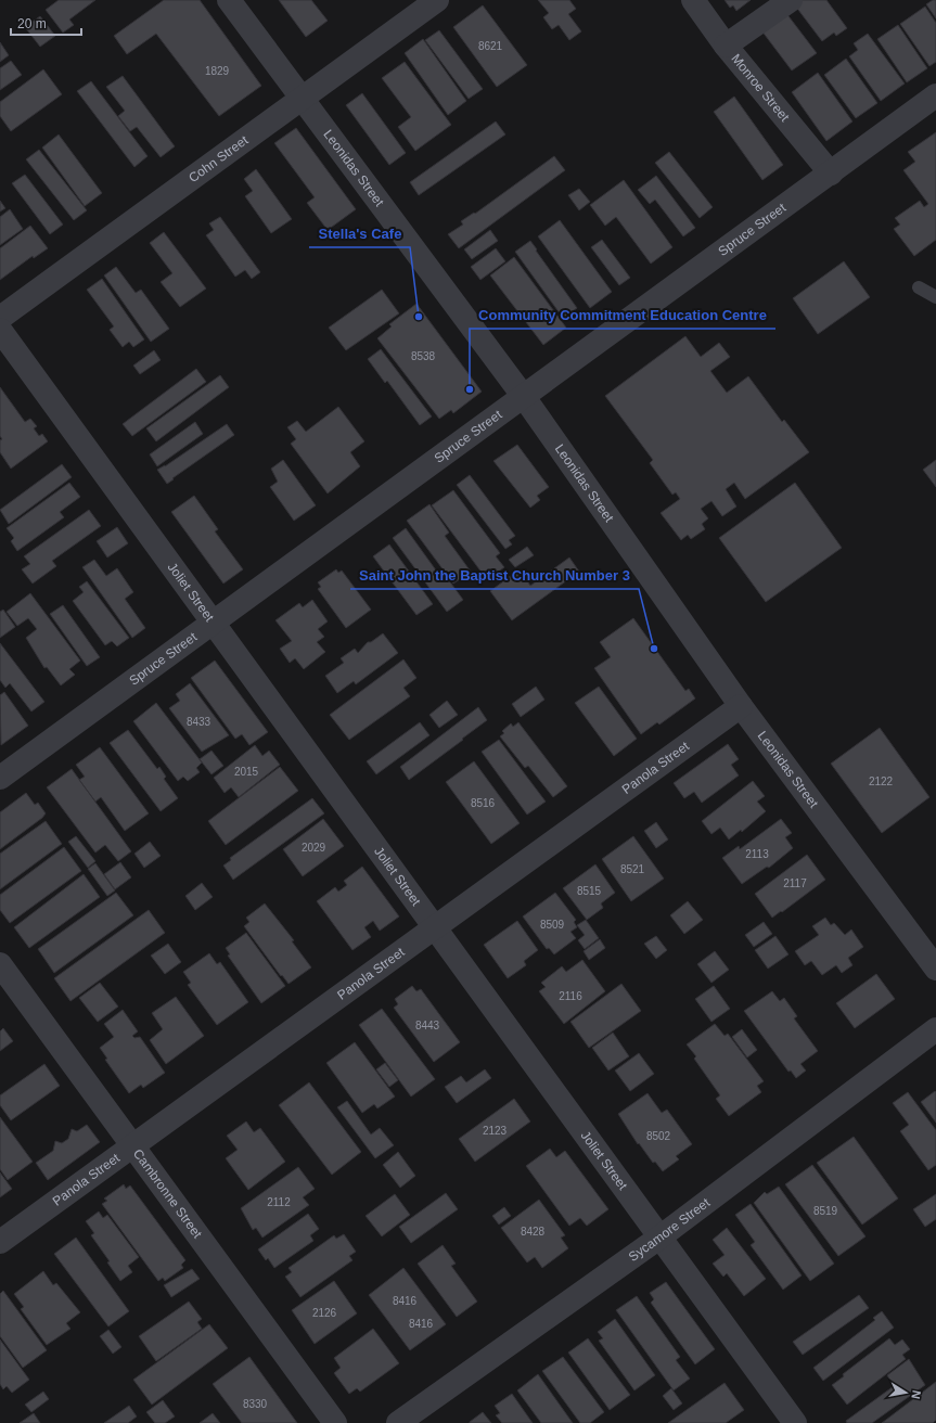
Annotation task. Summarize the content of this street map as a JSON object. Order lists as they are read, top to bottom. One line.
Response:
{"streets":{"street":["Monroe Street","Cohn Street","Leonidas Street","Spruce Street","Joliet Street","Panola Street","Cambronne Street","Sycamore Street"]},"crossings":[["Monroe Street","Spruce Street"],["Cohn Street","Leonidas Street"],["Leonidas Street","Spruce Street"],["Leonidas Street","Panola Street"],["Spruce Street","Joliet Street"],["Joliet Street","Panola Street"],["Joliet Street","Sycamore Street"],["Panola Street","Cambronne Street"]],"places":["Stella's Cafe","Community Commitment Education Centre","Saint John the Baptist Church Number 3"],"house_numbers":["8621","1829","8538","8433","2015","2122","8516","2029","2113","8521","2117","8515","8509","2116","8443","2123","8502","2112","8519","8428","8416","2126","8416","8330"],"scale_bar":"20 m","north":"right"}
